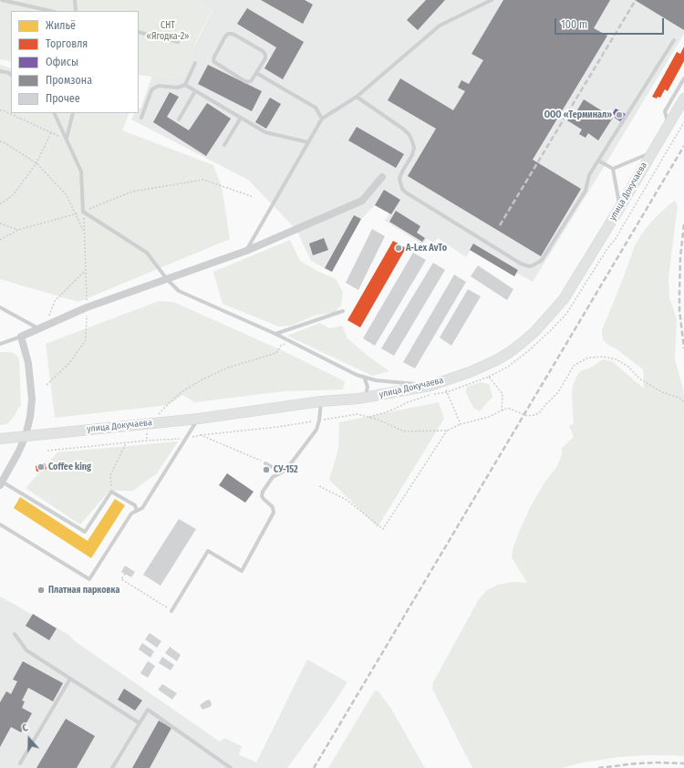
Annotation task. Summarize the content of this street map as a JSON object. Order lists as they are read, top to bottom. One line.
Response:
{"streets":{"main road":["улица Докучаева"]},"parks":["СНТ «Ягодка-2»"],"places":["ООО «Терминал»","A-Lex AvTo","Coffee king","СУ-152","Платная парковка"],"legend":["Жильё","Торговля","Офисы","Промзона","Прочее"],"scale_bar":"100 m","north":"top"}
